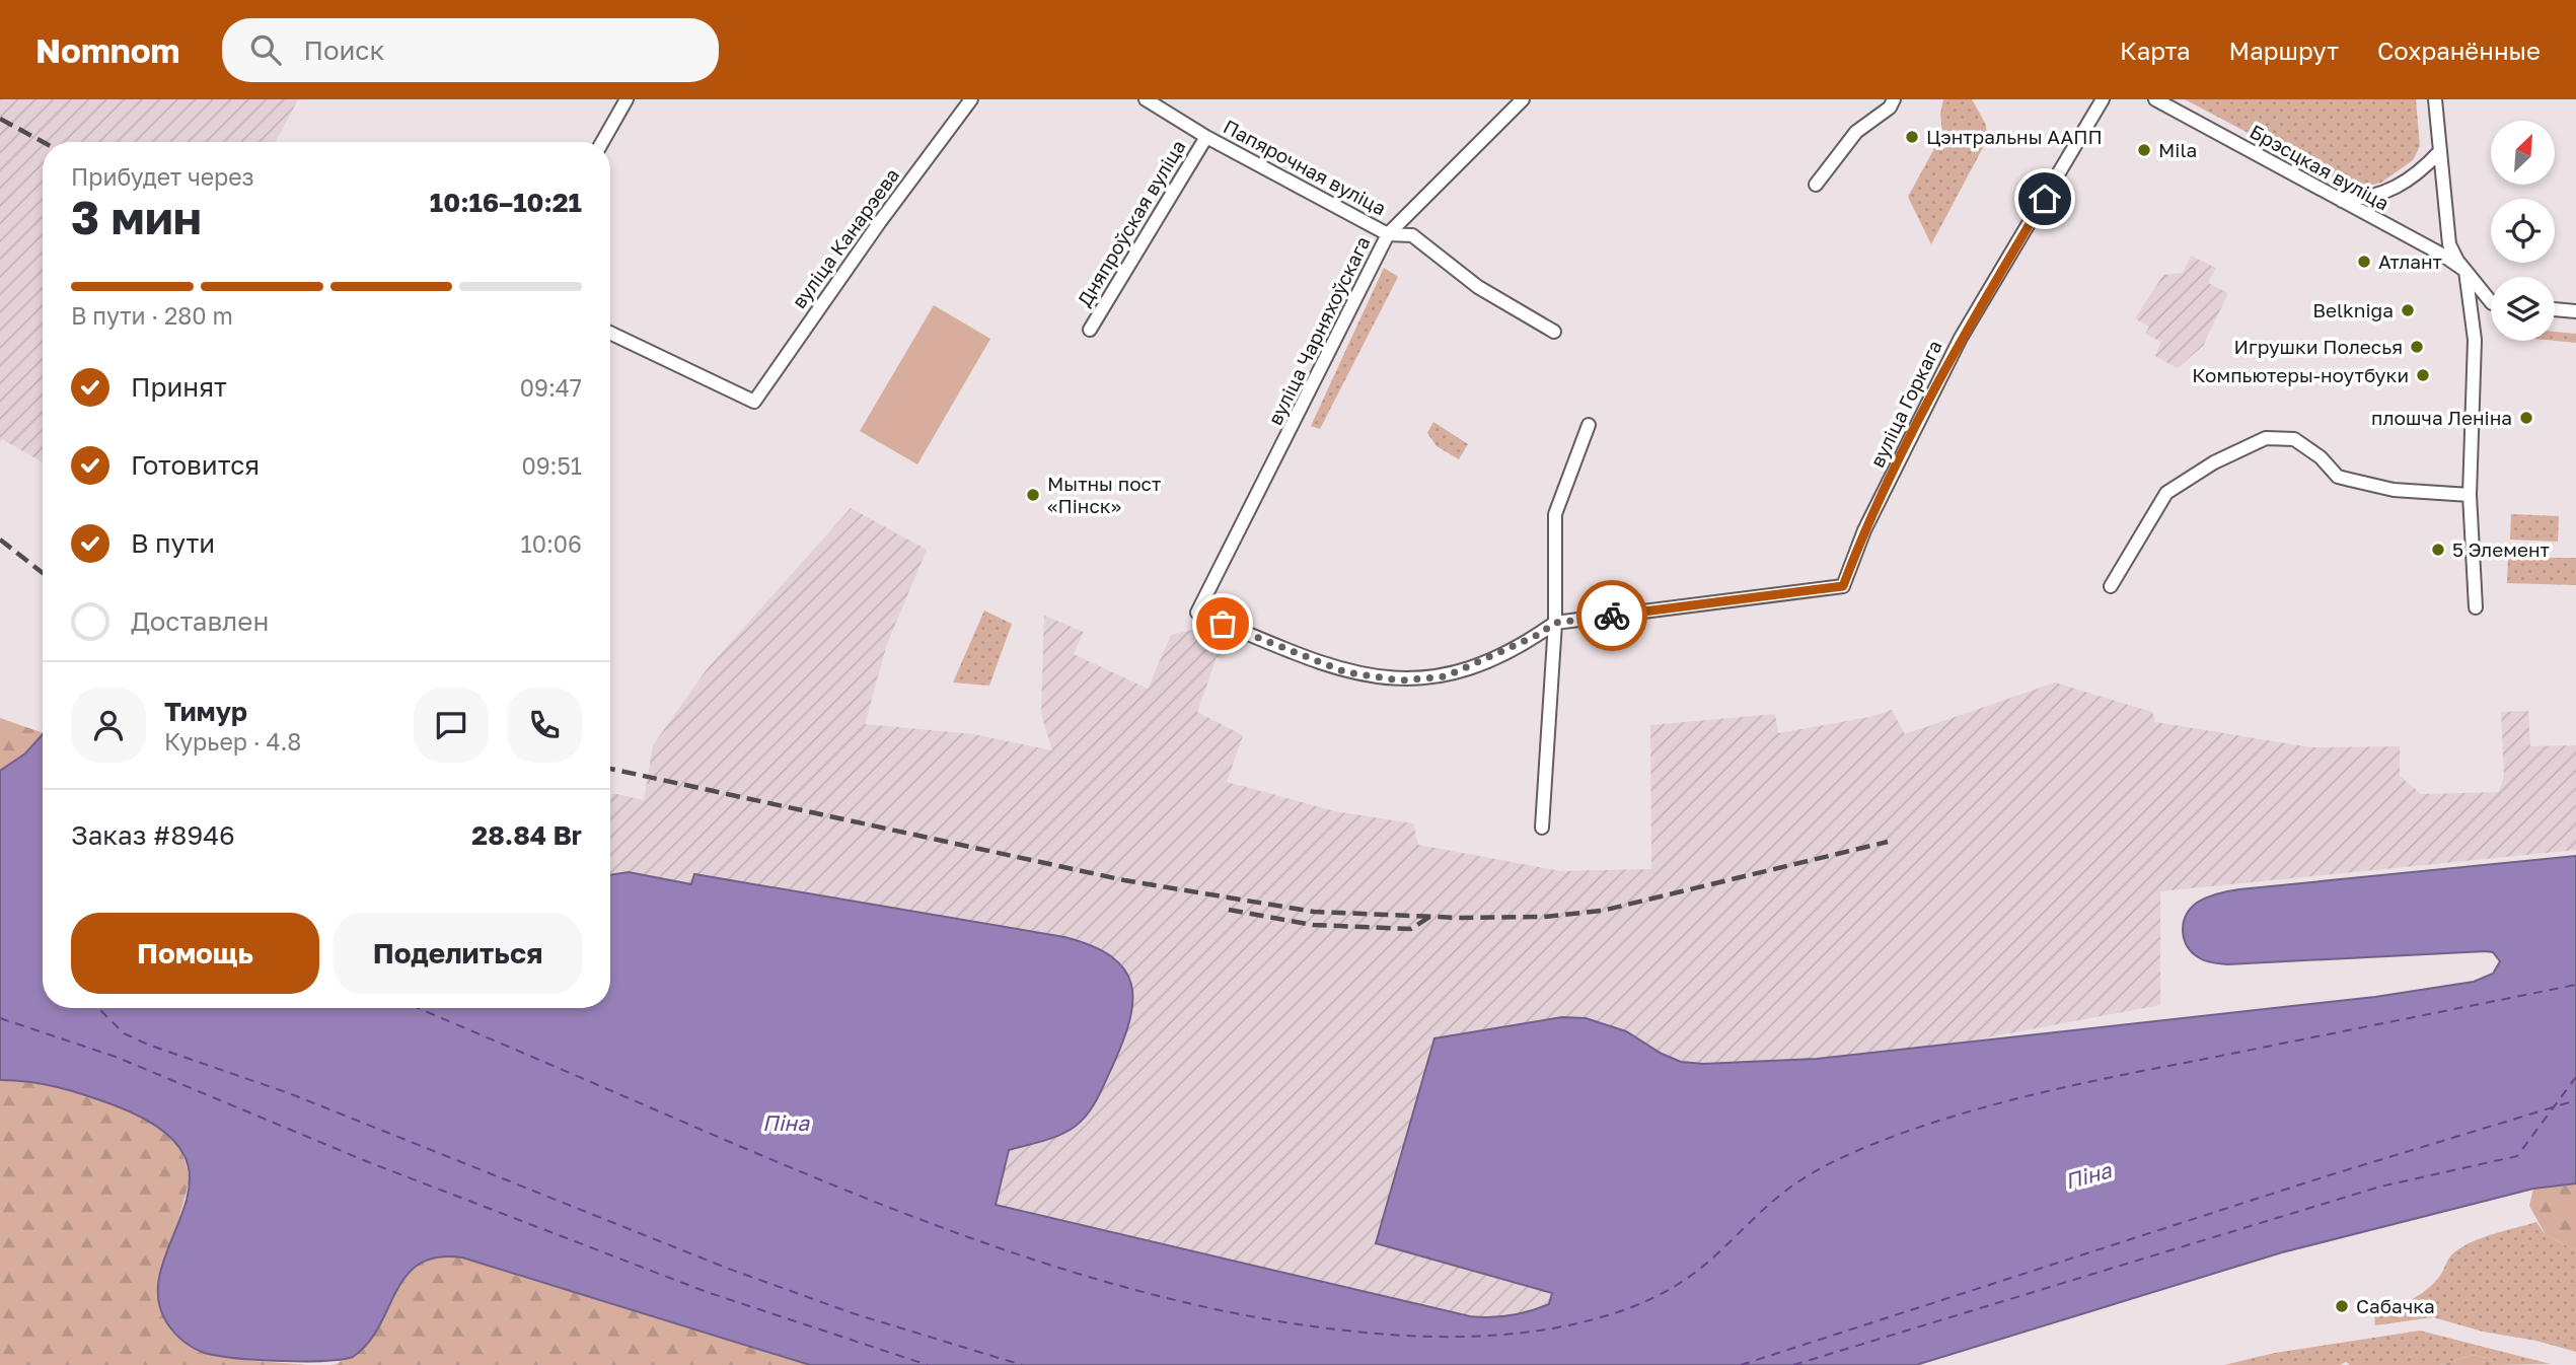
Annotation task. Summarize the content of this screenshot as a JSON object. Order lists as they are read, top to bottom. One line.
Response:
{"streets":{"street":["Папярочная вуліца","Брэсцкая вуліца","Дняпроўская вуліца","вуліца Канарэева","вуліца Чарняхоўскага","вуліца Горкага"]},"crossings":[["Папярочная вуліца","Дняпроўская вуліца"],["Папярочная вуліца","вуліца Чарняхоўскага"],["вуліца Чарняхоўскага","вуліца Горкага"]],"water":["Піна"],"places":["Цэнтральны ААПП","Mila","Атлант","Belkniga","Игрушки Полесья","Компьютеры-ноутбуки","плошча Леніна","Мытны пост «Пінск»","5 Элемент","Сабачка"],"north":"top right","page":{"header":"Nomnom","search":"Поиск","nav":["Карта","Маршрут","Сохранённые"],"heading":["3 мин","Прибудет через","10:16–10:21"],"panel":["Тимур","Курьер · 4.8","Заказ #8946","28.84 Br"],"bar":"В пути · 280 m","list":[["Принят","09:47"],["Готовится","09:51"],["В пути","10:06"],"Доставлен"],"buttons":["Помощь","Поделиться"]}}
